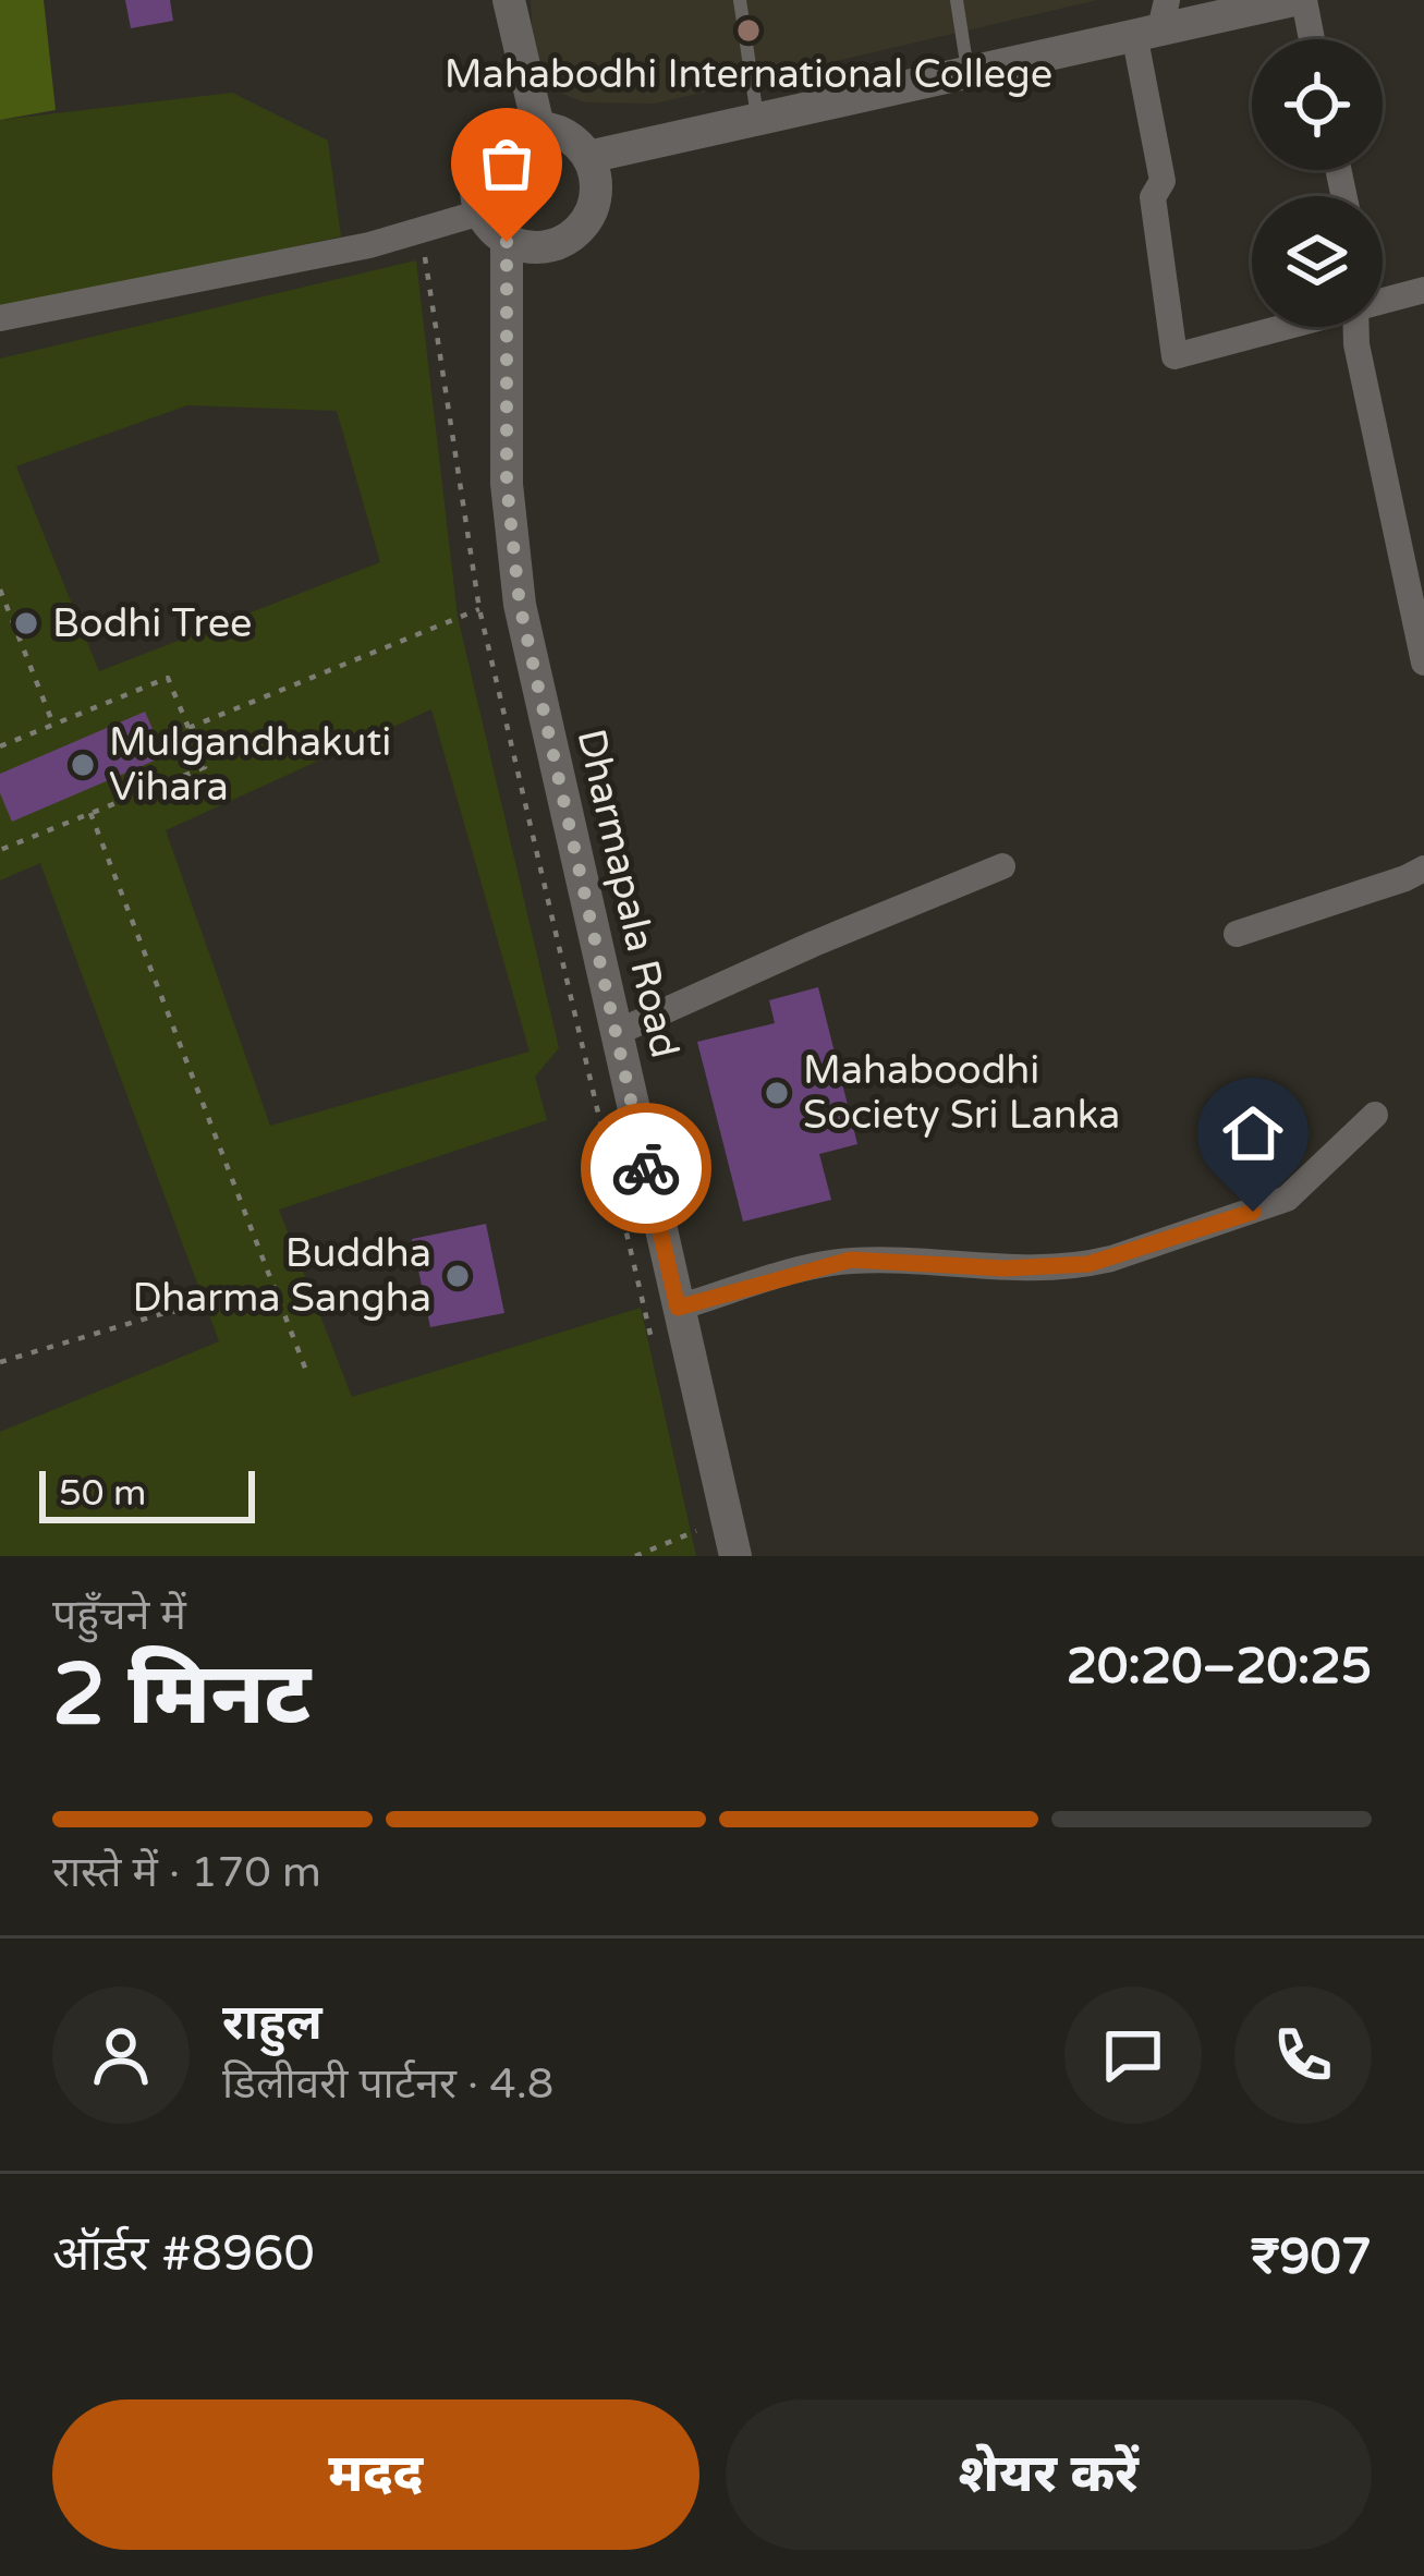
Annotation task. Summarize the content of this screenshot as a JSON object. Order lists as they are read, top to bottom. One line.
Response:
{"streets":{"street":["Dharmapala Road"]},"places":["Mahabodhi International College","Bodhi Tree","Mulgandhakuti Vihara","Mahaboodhi Society Sri Lanka","Buddha Dharma Sangha"],"scale_bar":"50 m","page":{"scale":"50 m","heading":["2 मिनट","पहुँचने में","20:20–20:25"],"panel":["राहुल","डिलीवरी पार्टनर · 4.8","ऑर्डर #8960","₹907"],"bar":"रास्ते में · 170 m","buttons":["मदद","शेयर करें"]}}
